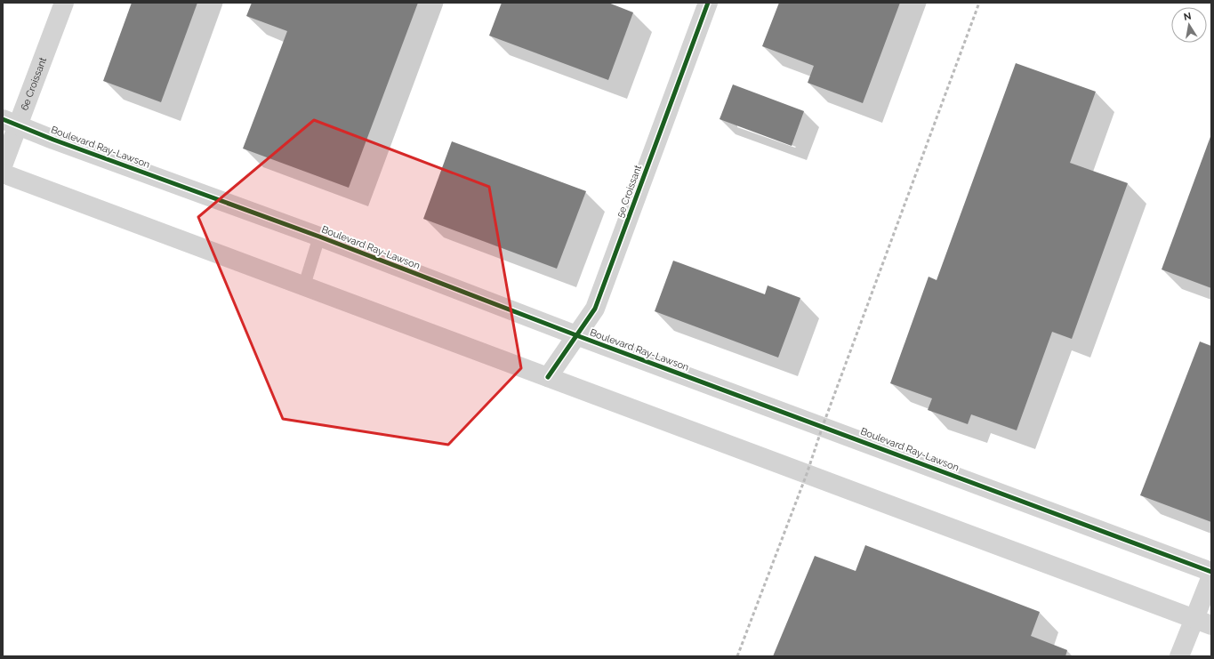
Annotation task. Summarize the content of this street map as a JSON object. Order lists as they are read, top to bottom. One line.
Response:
{"streets":{"street":["6e Croissant","Boulevard Ray-Lawson","5e Croissant"]},"crossings":[["6e Croissant","Boulevard Ray-Lawson"],["Boulevard Ray-Lawson","5e Croissant"]],"north":"top"}
